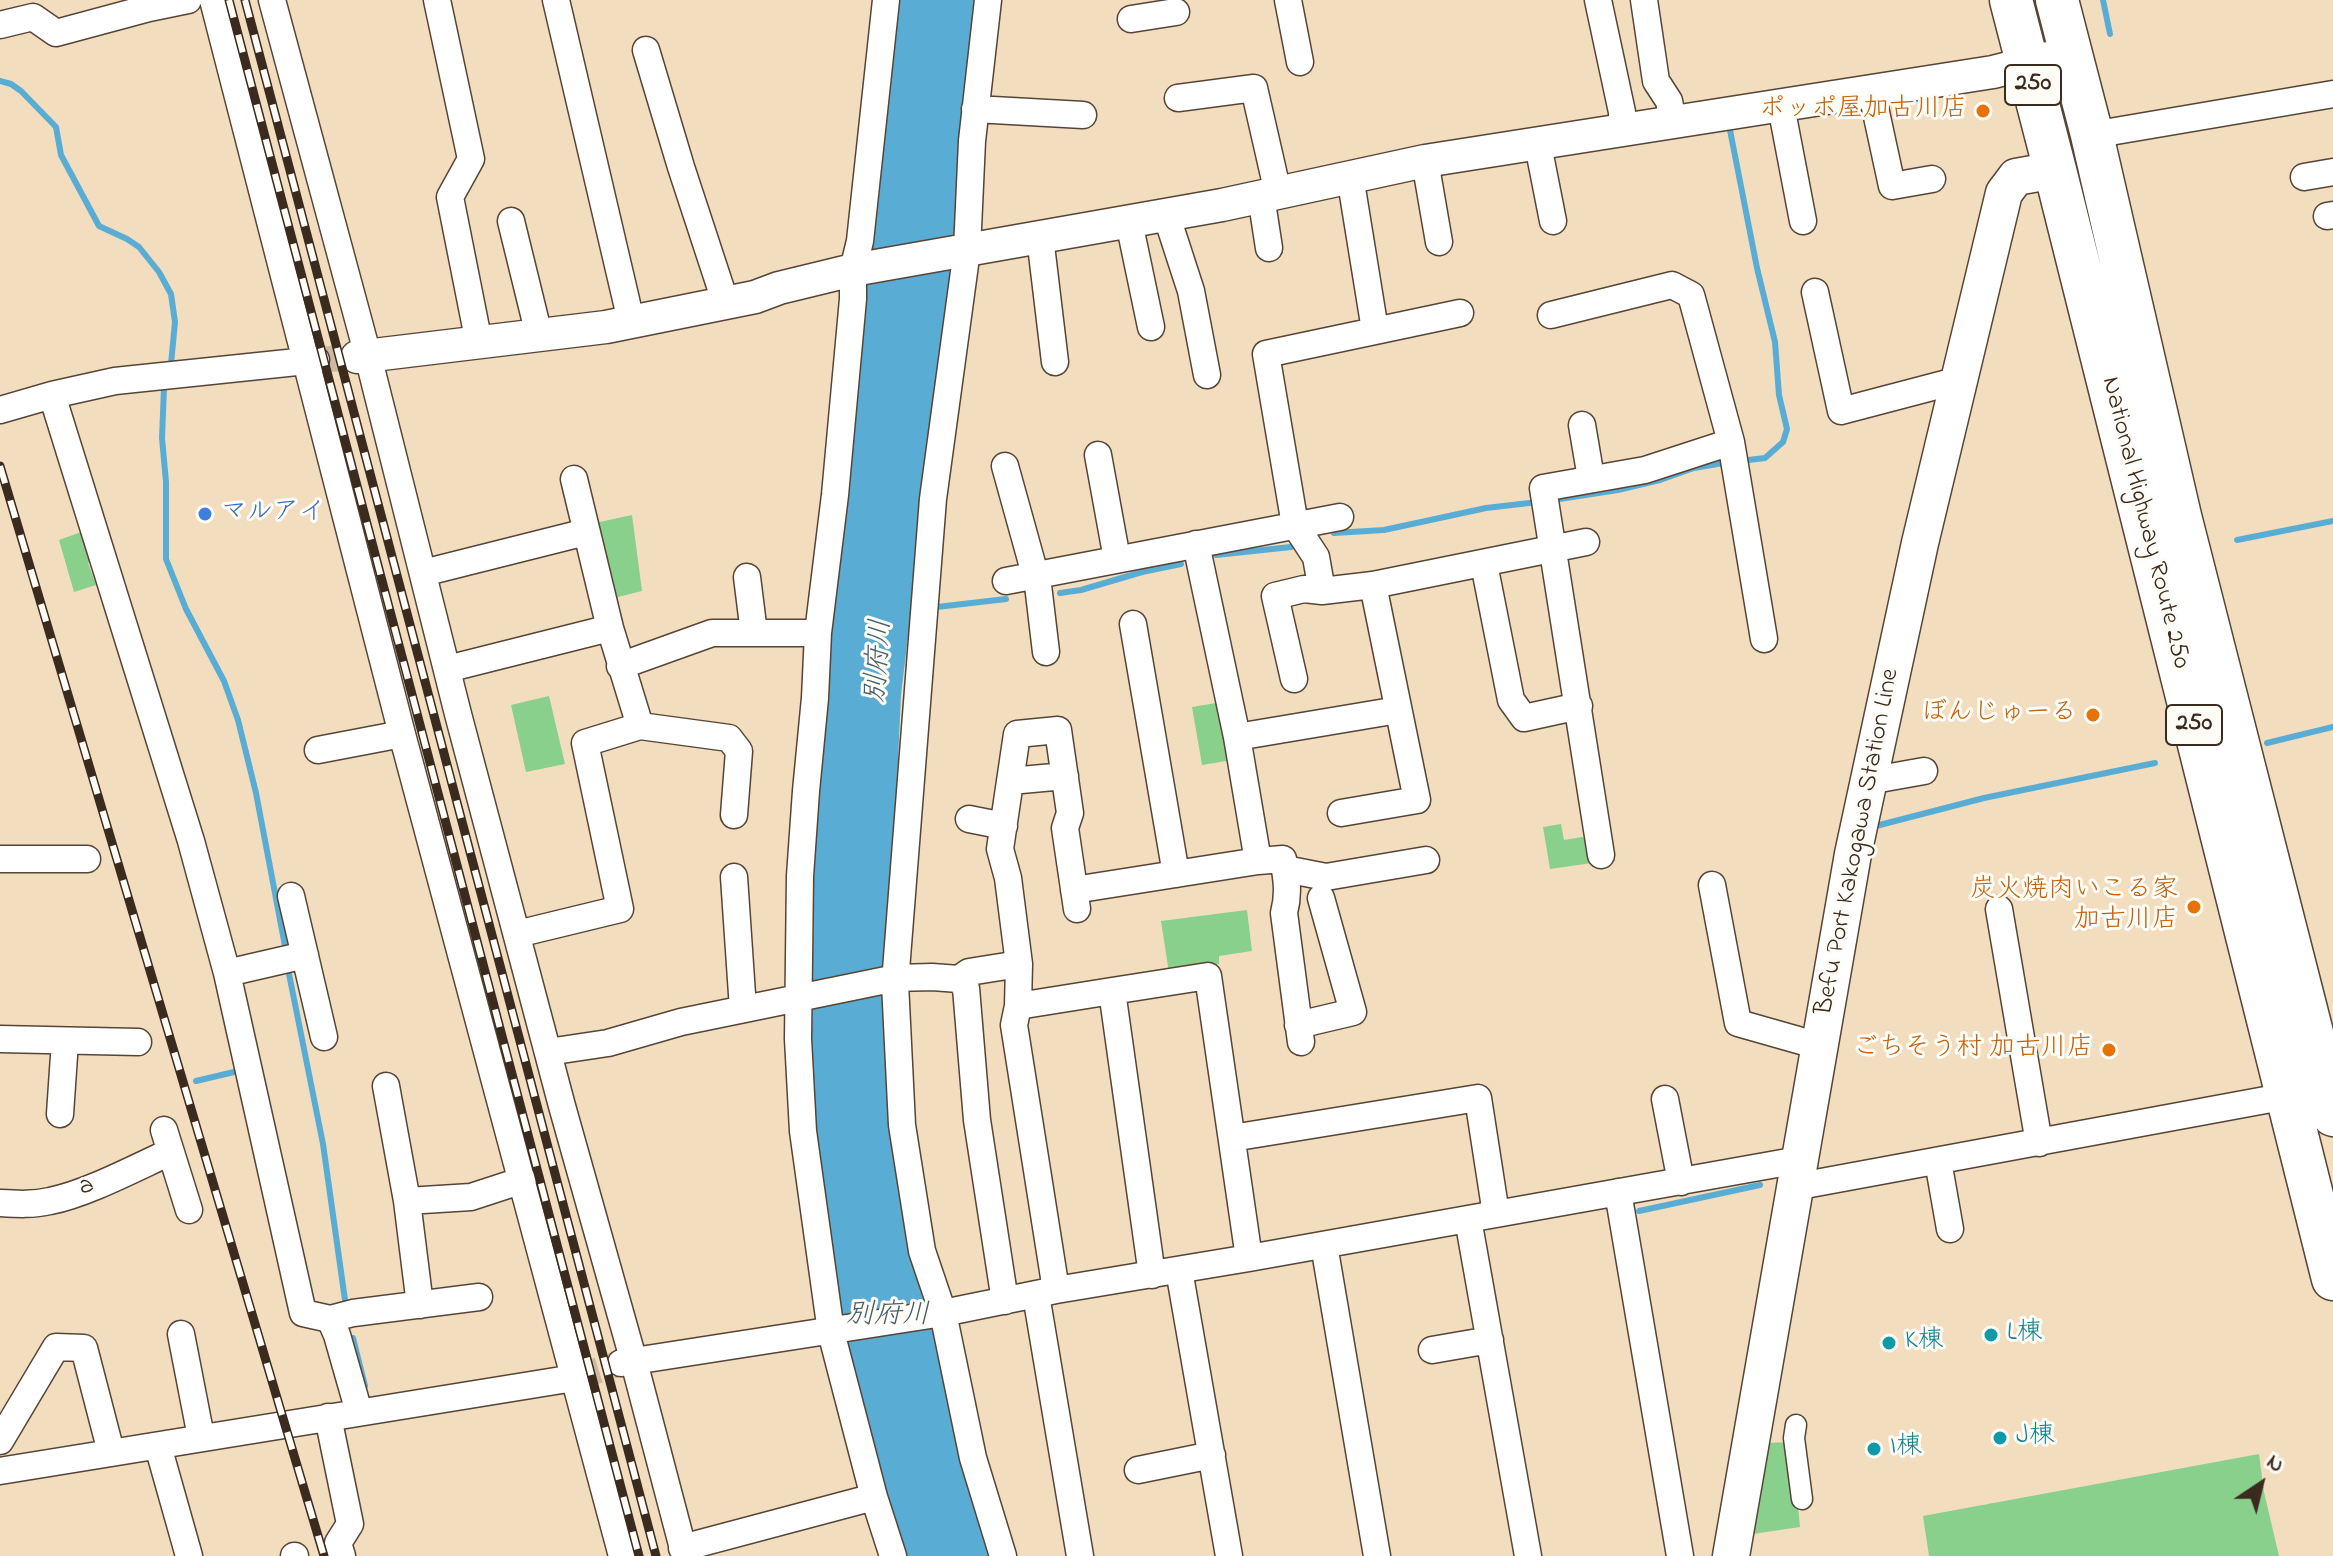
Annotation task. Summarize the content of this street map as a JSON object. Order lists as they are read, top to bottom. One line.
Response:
{"streets":{"highway":["250","National Highway Route 250"],"main road":["Befu Port Kakogawa Station Line"],"street":["a"]},"crossings":[["National Highway Route 250","Befu Port Kakogawa Station Line"]],"water":["別府川"],"places":["ポッポ屋加古川店","マルアイ","ぼんじゅーる","炭火焼肉いこる家 加古川店","ごちそう村 加古川店","L棟","K棟","J棟","I棟"],"north":"top right"}
